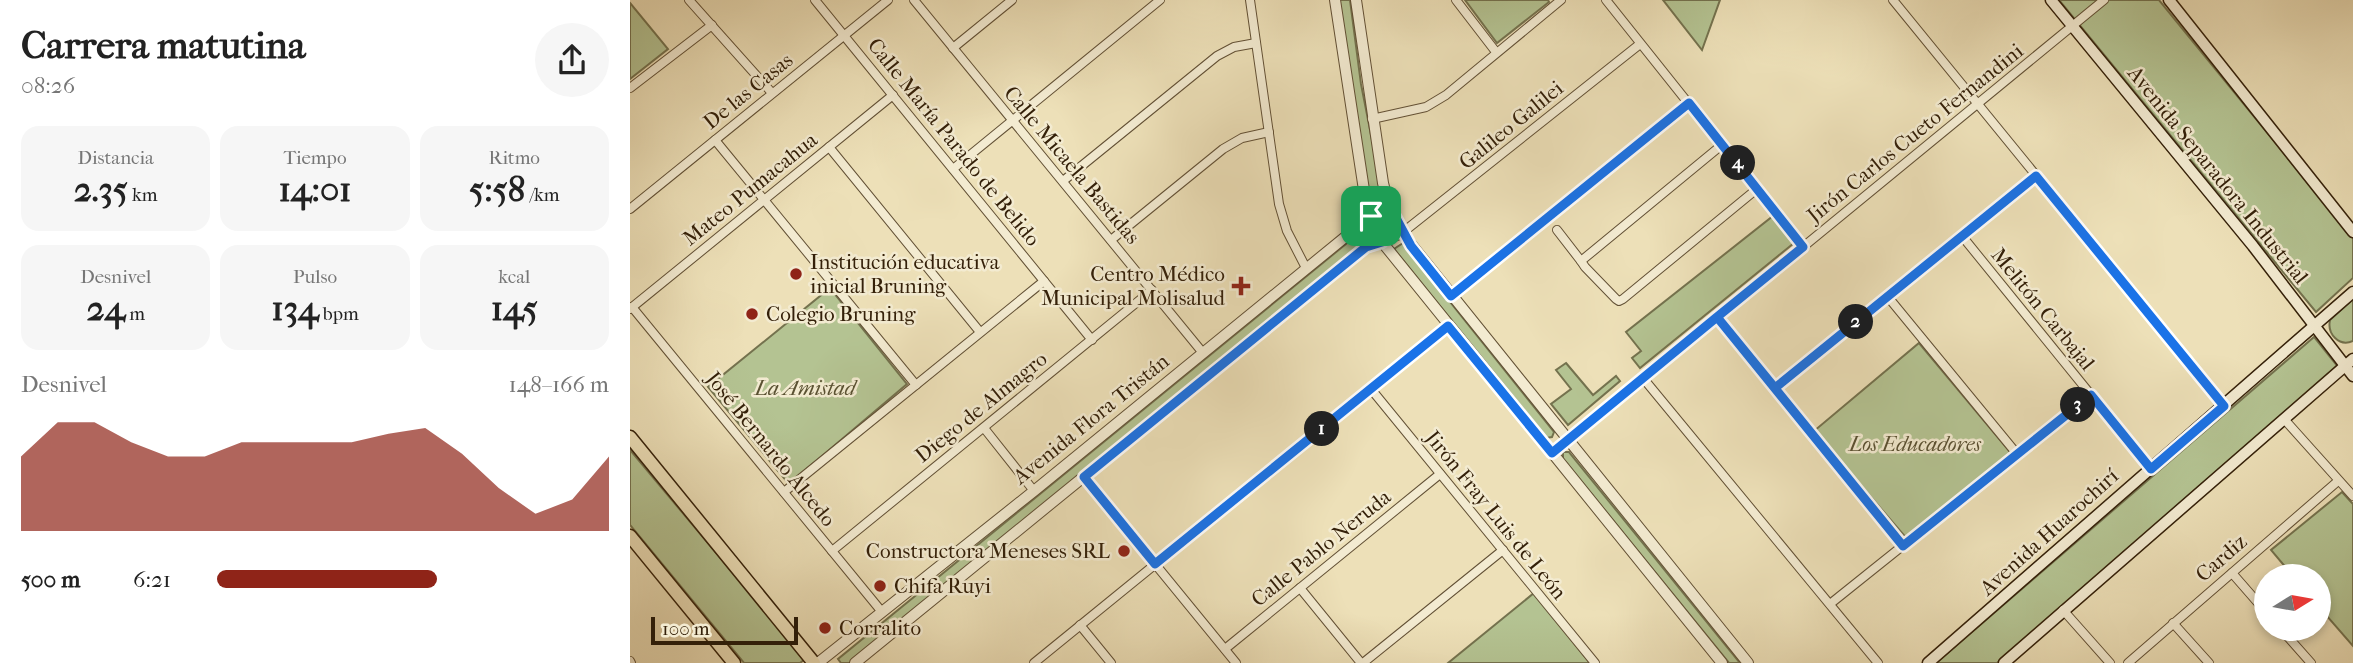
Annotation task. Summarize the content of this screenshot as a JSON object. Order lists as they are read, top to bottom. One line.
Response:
{"streets":{"main road":["Avenida Separadora Industrial","Avenida Huarochirí"],"street":["De las Casas","Galileo Galilei","Jirón Carlos Cueto Fernandini","Calle María Parado de Belido","Calle Micaela Bastidas","Mateo Pumacahua","Melitón Carbajal","Diego de Almagro","Avenida Flora Tristán","José Bernardo Alcedo","Jirón Fray Luis de León","Calle Pablo Neruda","Cardiz"]},"crossings":[["De las Casas","Calle María Parado de Belido"],["Galileo Galilei","Avenida Flora Tristán"],["Jirón Carlos Cueto Fernandini","Avenida Separadora Industrial"],["Calle María Parado de Belido","Mateo Pumacahua"],["Calle María Parado de Belido","Diego de Almagro"],["Calle Micaela Bastidas","Diego de Almagro"],["Calle Micaela Bastidas","Avenida Flora Tristán"],["Avenida Separadora Industrial","Avenida Huarochirí"],["Mateo Pumacahua","José Bernardo Alcedo"],["Melitón Carbajal","Avenida Huarochirí"],["Diego de Almagro","José Bernardo Alcedo"],["Avenida Flora Tristán","José Bernardo Alcedo"],["Jirón Fray Luis de León","Calle Pablo Neruda"]],"parks":["La Amistad","Los Educadores"],"places":{"other":["Institución educativa inicial Bruning","Colegio Bruning","Constructora Meneses SRL","Chifa Ruyi","Corralito"],"health":["Centro Médico Municipal Molisalud"]},"scale_bar":"100 m","north":"right","page":{"heading":["Carrera matutina","08:26"],"stats":[["Distancia","2.35 km"],["Tiempo","14:01"],["Ritmo","5:58 /km"],["Desnivel","24 m"],["Pulso","134 bpm"],["kcal","145"]],"pins":["4","2","3","1"],"chart":["Desnivel","148–166 m"],"list":[{"name":"500 m","note":"6:21"}],"scale":"100 m"}}
